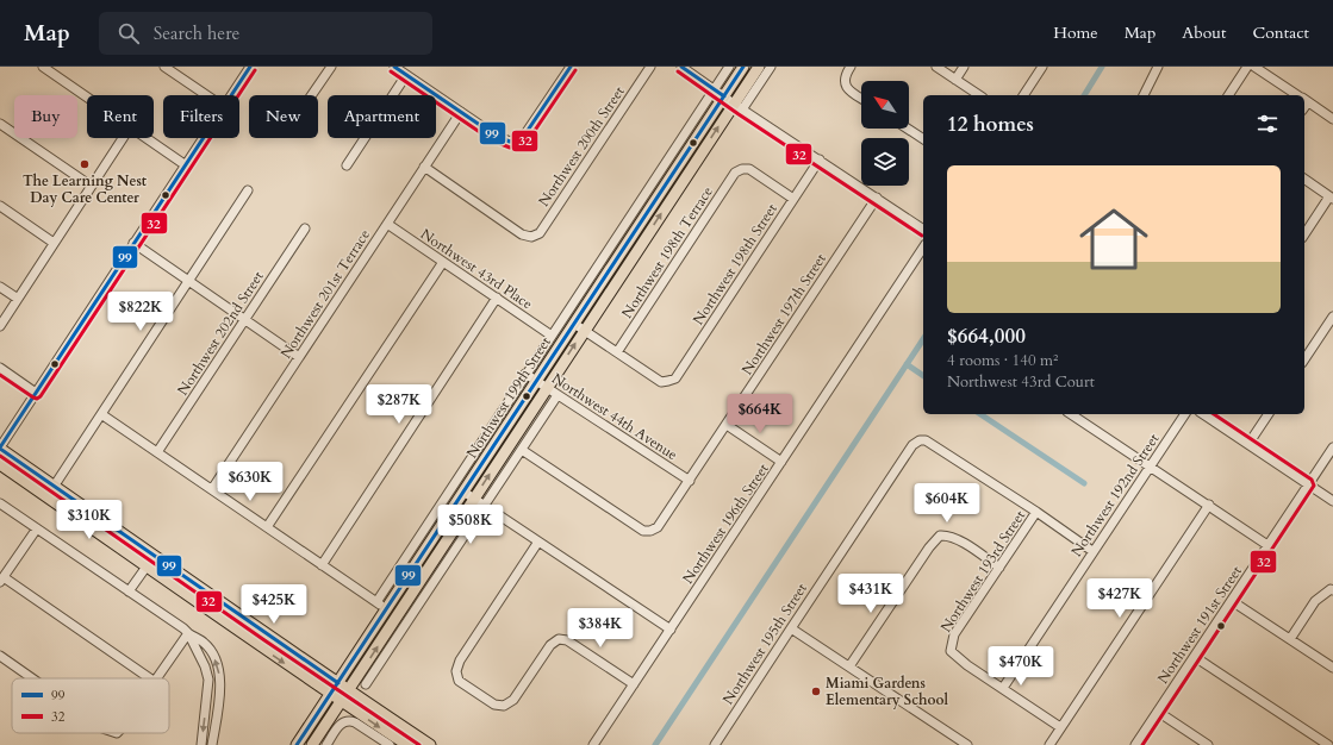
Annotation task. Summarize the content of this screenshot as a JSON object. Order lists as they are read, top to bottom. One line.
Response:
{"streets":{"main road":["Northwest 199th Street"],"street":["Northwest 200th Street","Northwest 198th Terrace","Northwest 198th Street","Northwest 43rd Place","Northwest 201st Terrace","Northwest 197th Street","Northwest 202nd Street","Northwest 44th Avenue","Northwest 192nd Street","Northwest 196th Street","Northwest 193rd Street","Northwest 191st Street","Northwest 195th Street"]},"crossings":[["Northwest 200th Street","Northwest 201st Terrace"],["Northwest 198th Terrace","Northwest 198th Street"],["Northwest 43rd Place","Northwest 201st Terrace"],["Northwest 197th Street","Northwest 44th Avenue"],["Northwest 199th Street","Northwest 44th Avenue"],["Northwest 192nd Street","Northwest 193rd Street"],["Northwest 193rd Street","Northwest 195th Street"]],"places":["The Learning Nest Day Care Center","Miami Gardens Elementary School"],"lines":["transit line 99","transit line 32"],"legend":["99","32"],"north":"top left","page":{"header":"Map","search":"Search here","nav":["Home","Map","About","Contact"],"chip":["Buy","Rent","Filters","New","Apartment"],"heading":"12 homes","list":[{"name":"$664,000","note":"4 rooms · 140 m² · Northwest 43rd Court"}],"price":["$822K","$287K","$664K","$630K","$604K","$310K","$508K","$431K","$427K","$425K","$384K","$470K"]}}
